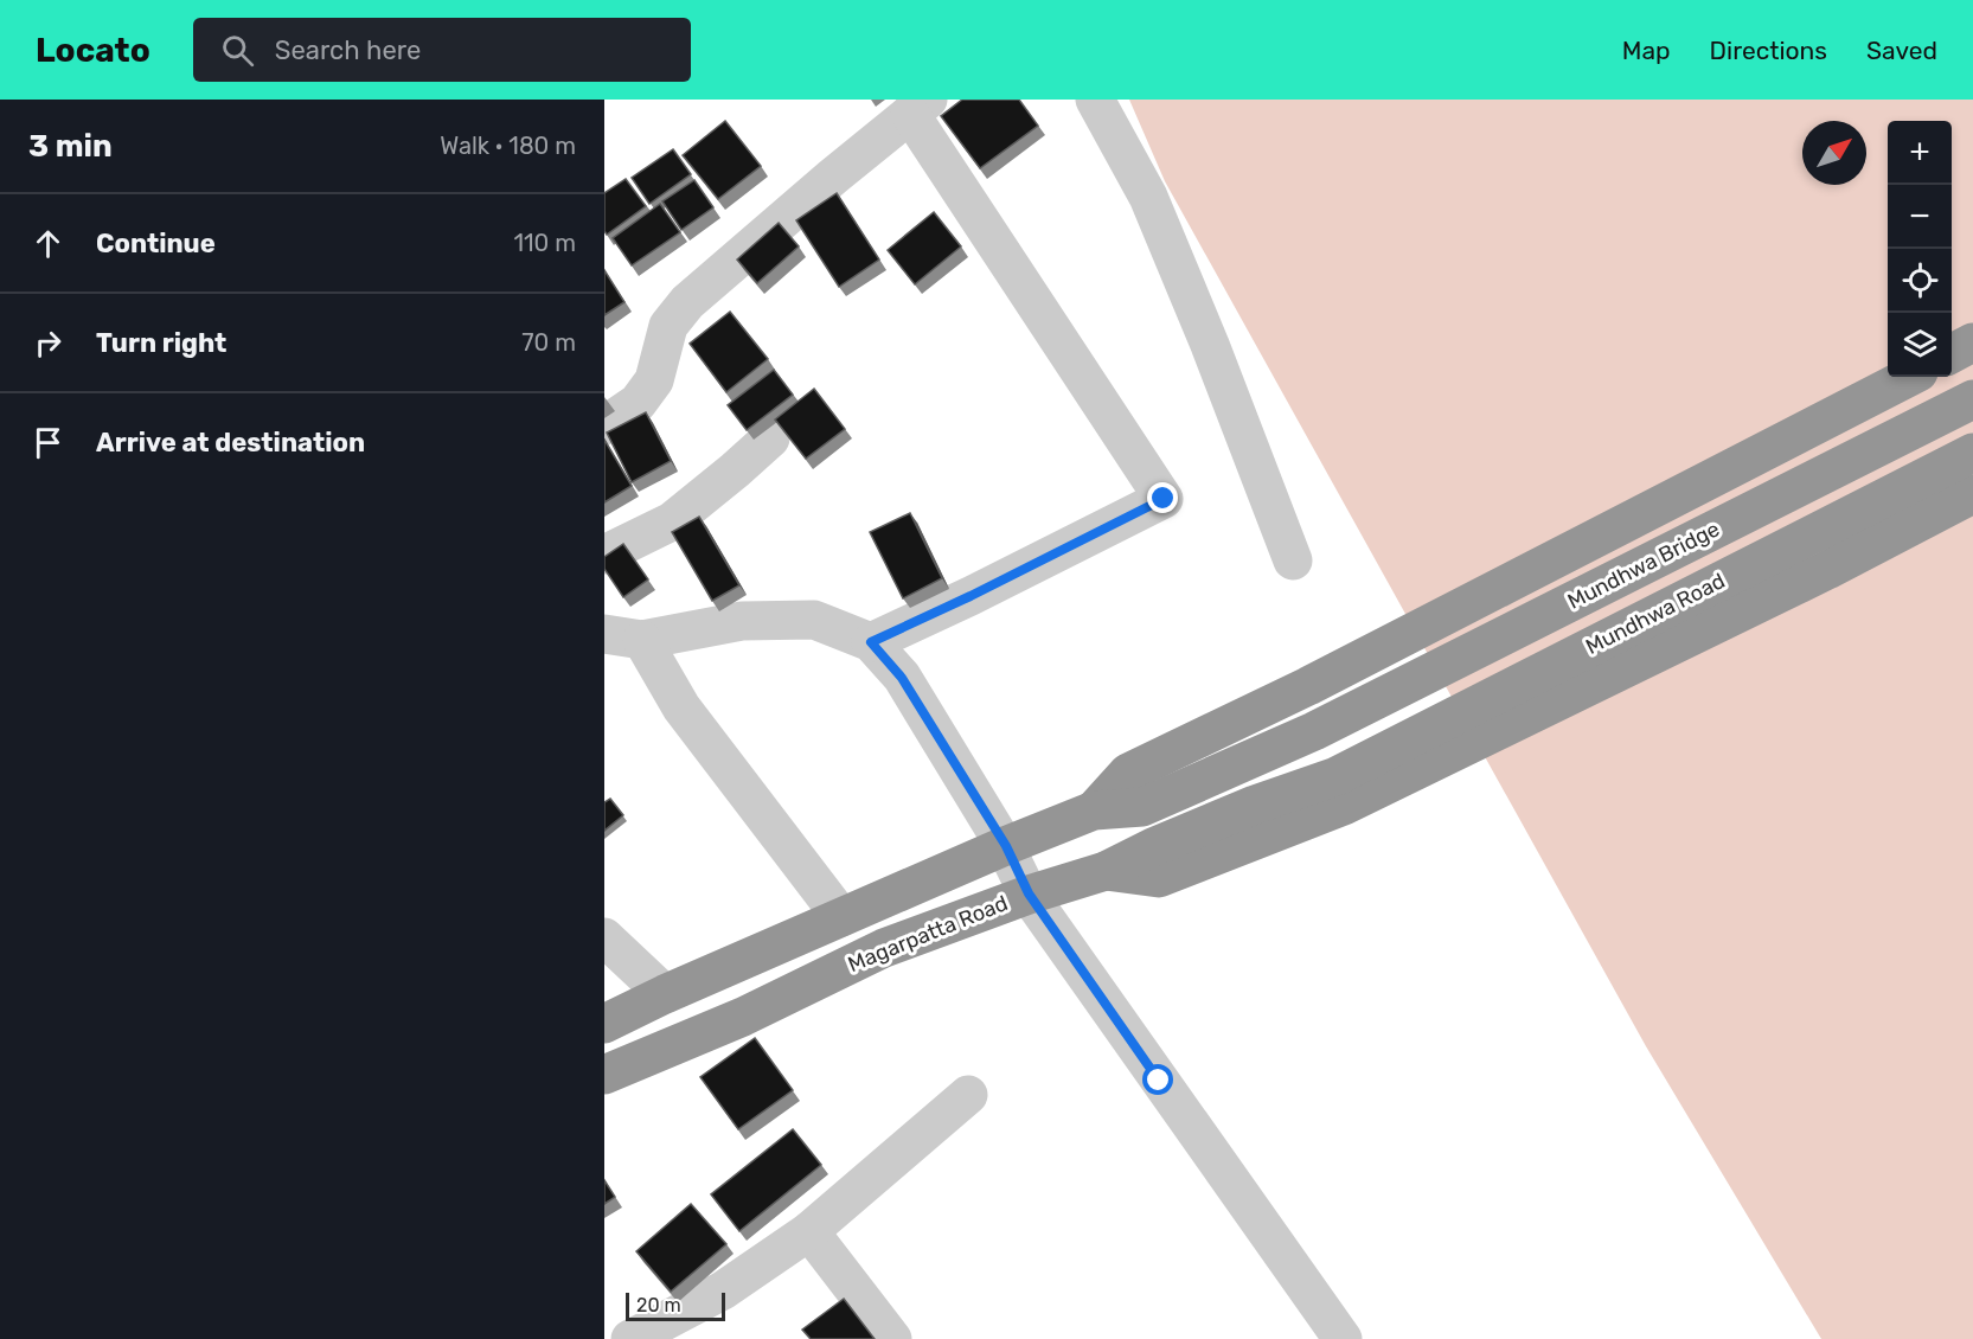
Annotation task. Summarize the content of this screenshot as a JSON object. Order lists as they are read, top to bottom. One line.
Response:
{"streets":{"highway":["Mundhwa Bridge","Mundhwa Road","Magarpatta Road"]},"crossings":[["Mundhwa Road","Magarpatta Road"]],"scale_bar":"20 m","north":"top right","page":{"header":"Locato","search":"Search here","nav":["Map","Directions","Saved"],"heading":["3 min","Walk · 180 m"],"map_buttons":["+","−"],"list":[["Continue","110 m"],["Turn right","70 m"],"Arrive at destination"],"scale":"20 m"}}
